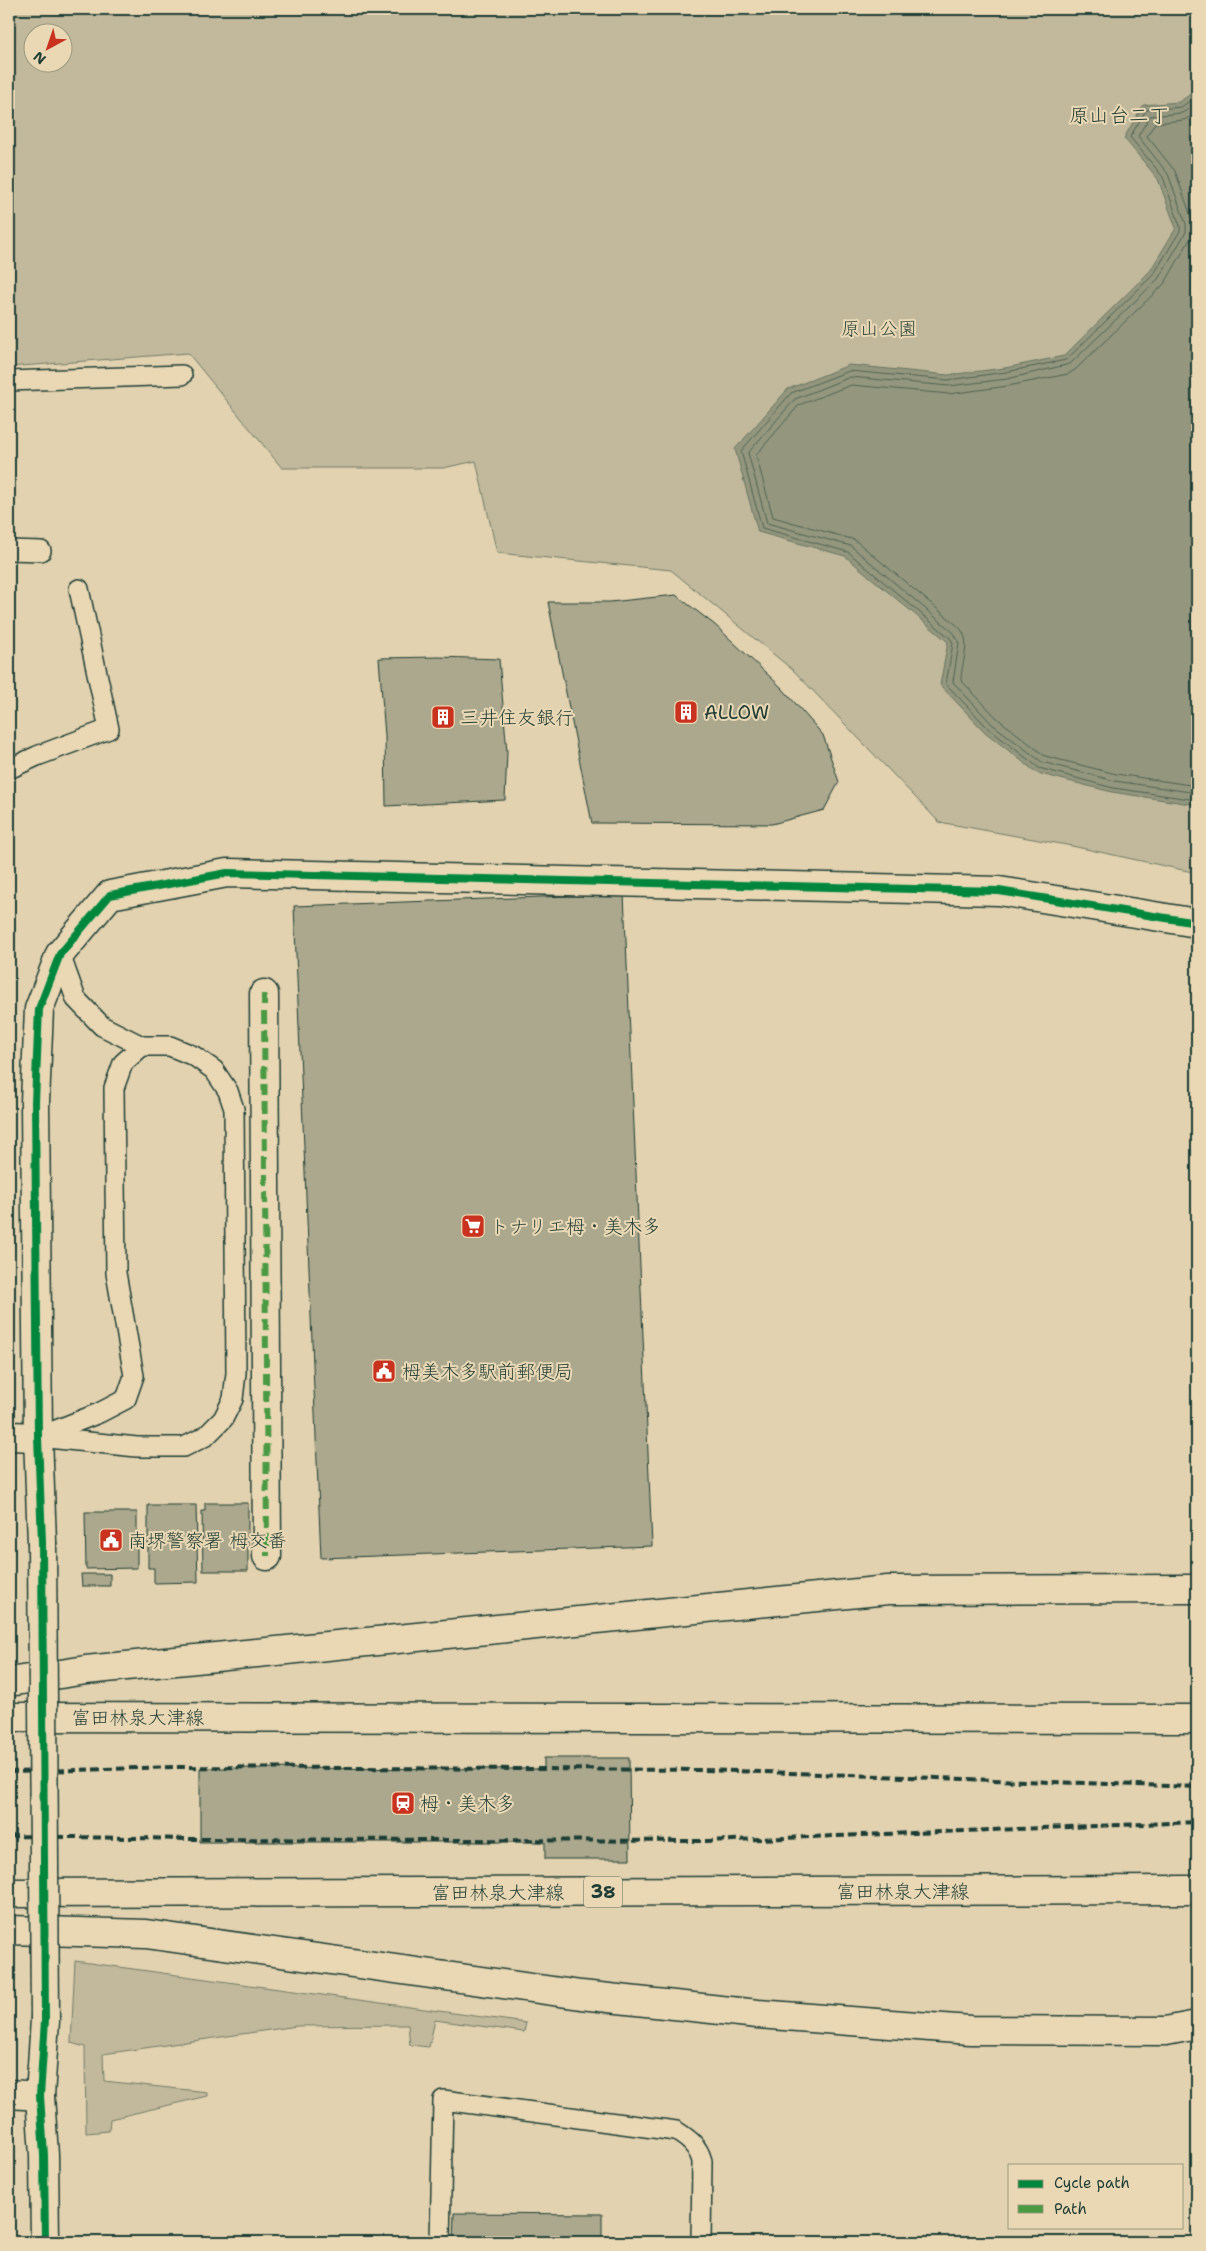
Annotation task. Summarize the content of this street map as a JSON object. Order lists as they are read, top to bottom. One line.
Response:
{"streets":{"main road":["富田林泉大津線","38"]},"districts":["原山台二丁"],"parks":["原山公園"],"places":{"building":["ALLOW","三井住友銀行"],"supermarket":["トナリエ栂・美木多"],"public building":["栂美木多駅前郵便局","南堺警察署 栂交番"],"station":["栂・美木多"]},"legend":["Cycle path","Path"],"north":"bottom left"}
